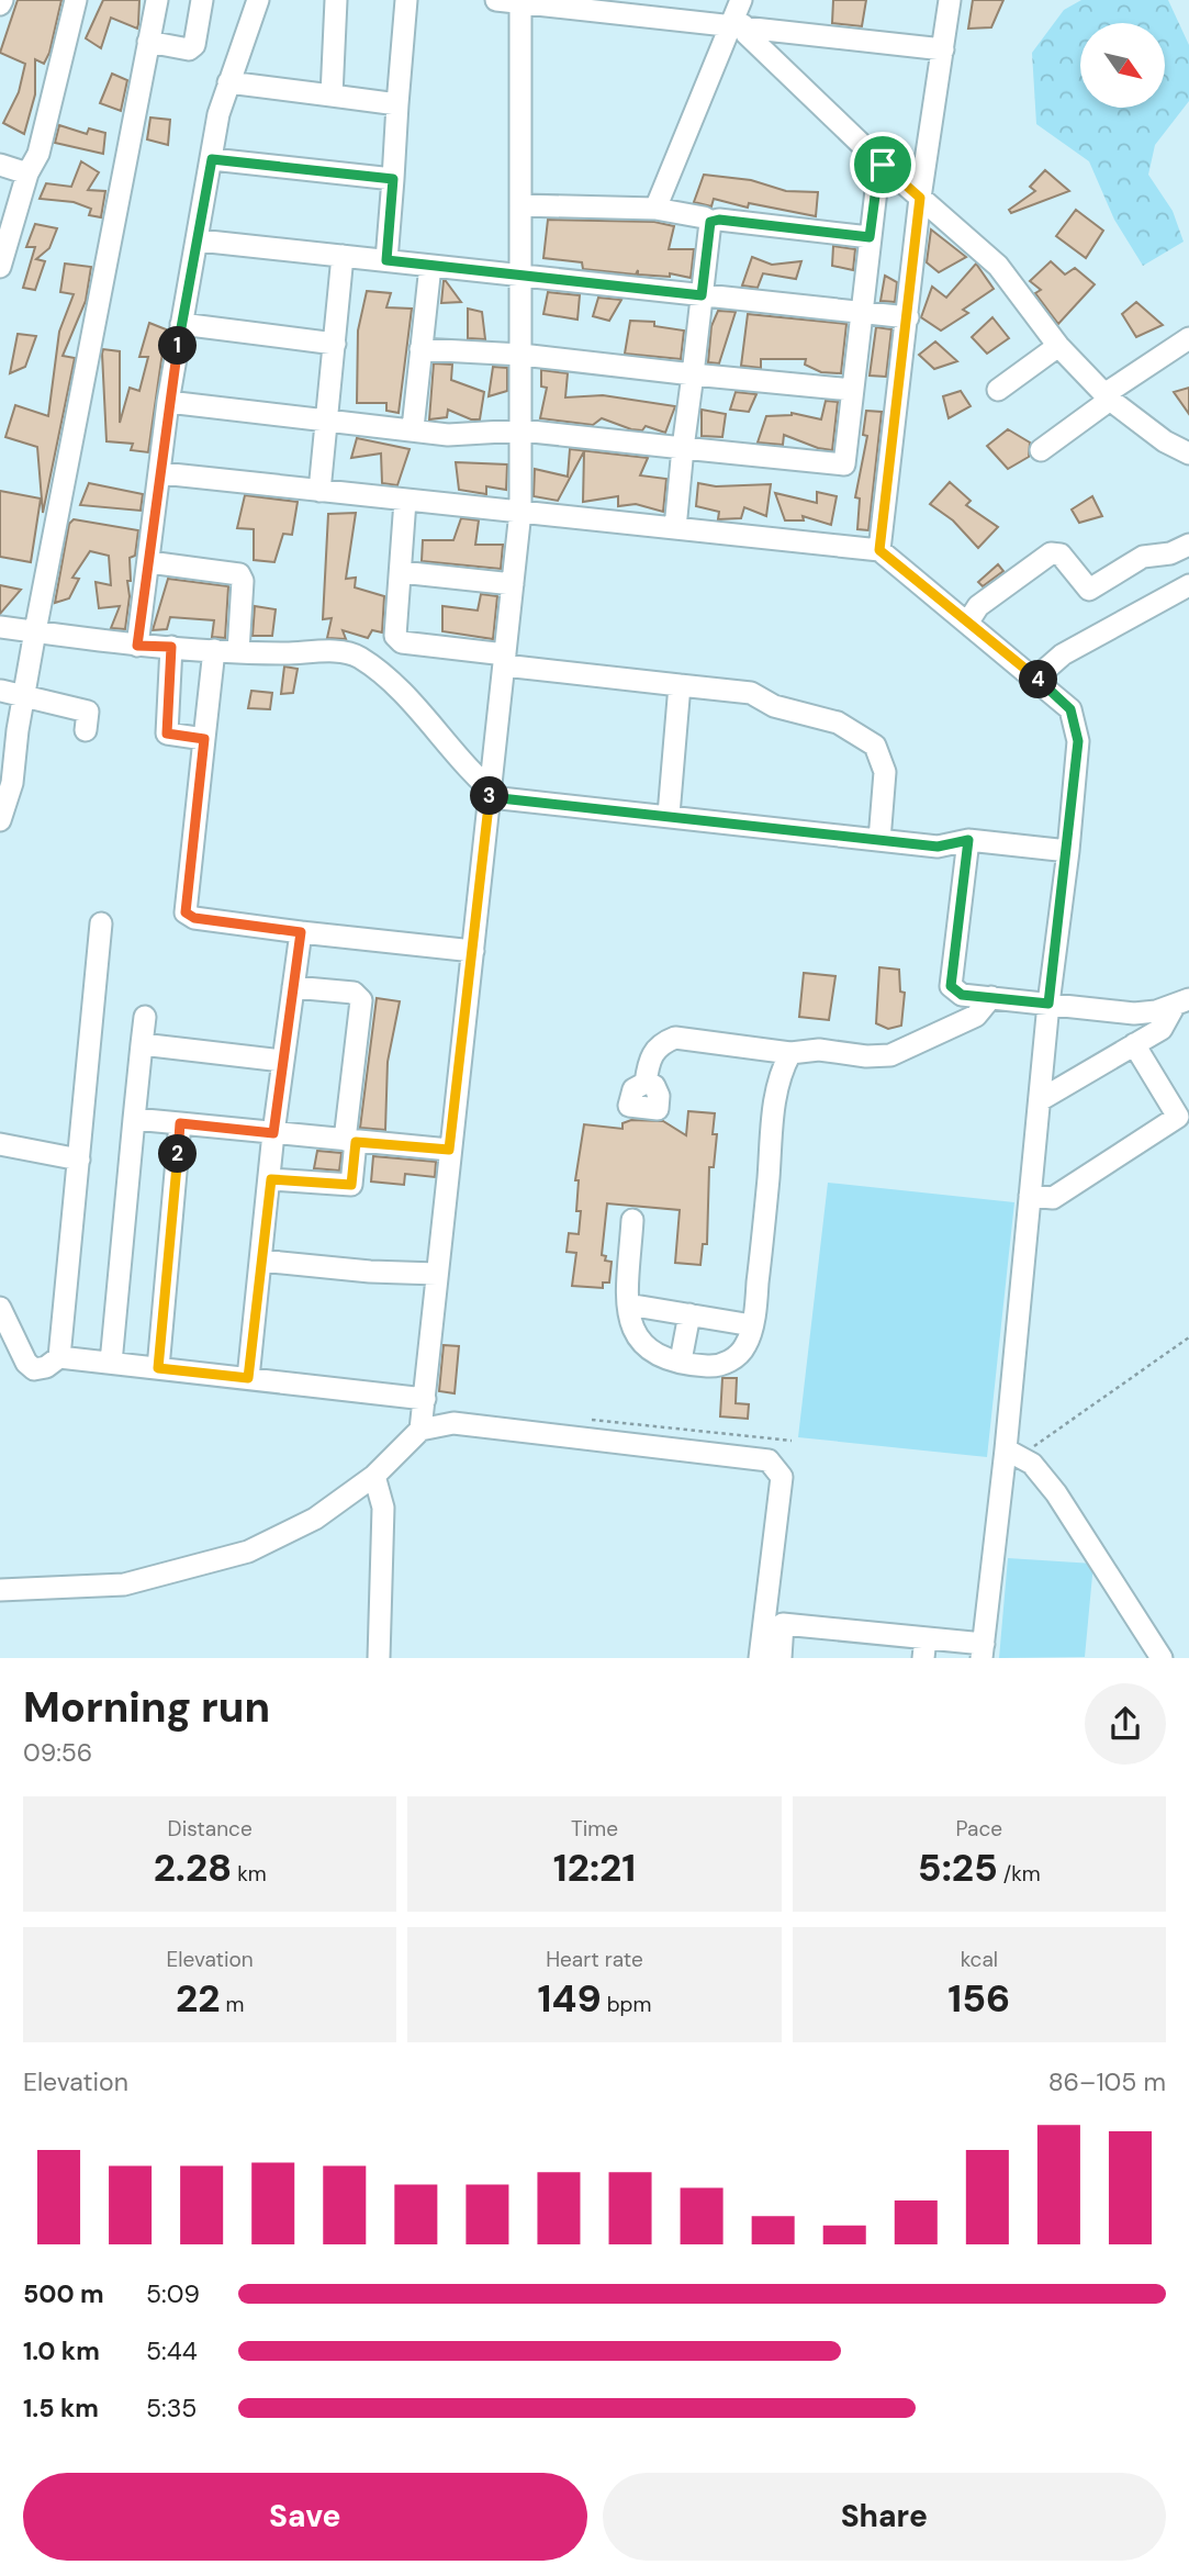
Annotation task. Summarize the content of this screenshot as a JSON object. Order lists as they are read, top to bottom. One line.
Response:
{"north":"bottom right","page":{"pins":["1","4","3","2"],"heading":["Morning run","09:56"],"stats":[["Distance","2.28 km"],["Time","12:21"],["Pace","5:25 /km"],["Elevation","22 m"],["Heart rate","149 bpm"],["kcal","156"]],"chart":["Elevation","86–105 m"],"list":[{"name":"500 m","note":"5:09"},{"name":"1.0 km","note":"5:44"},{"name":"1.5 km","note":"5:35"}],"buttons":["Save","Share"]}}
